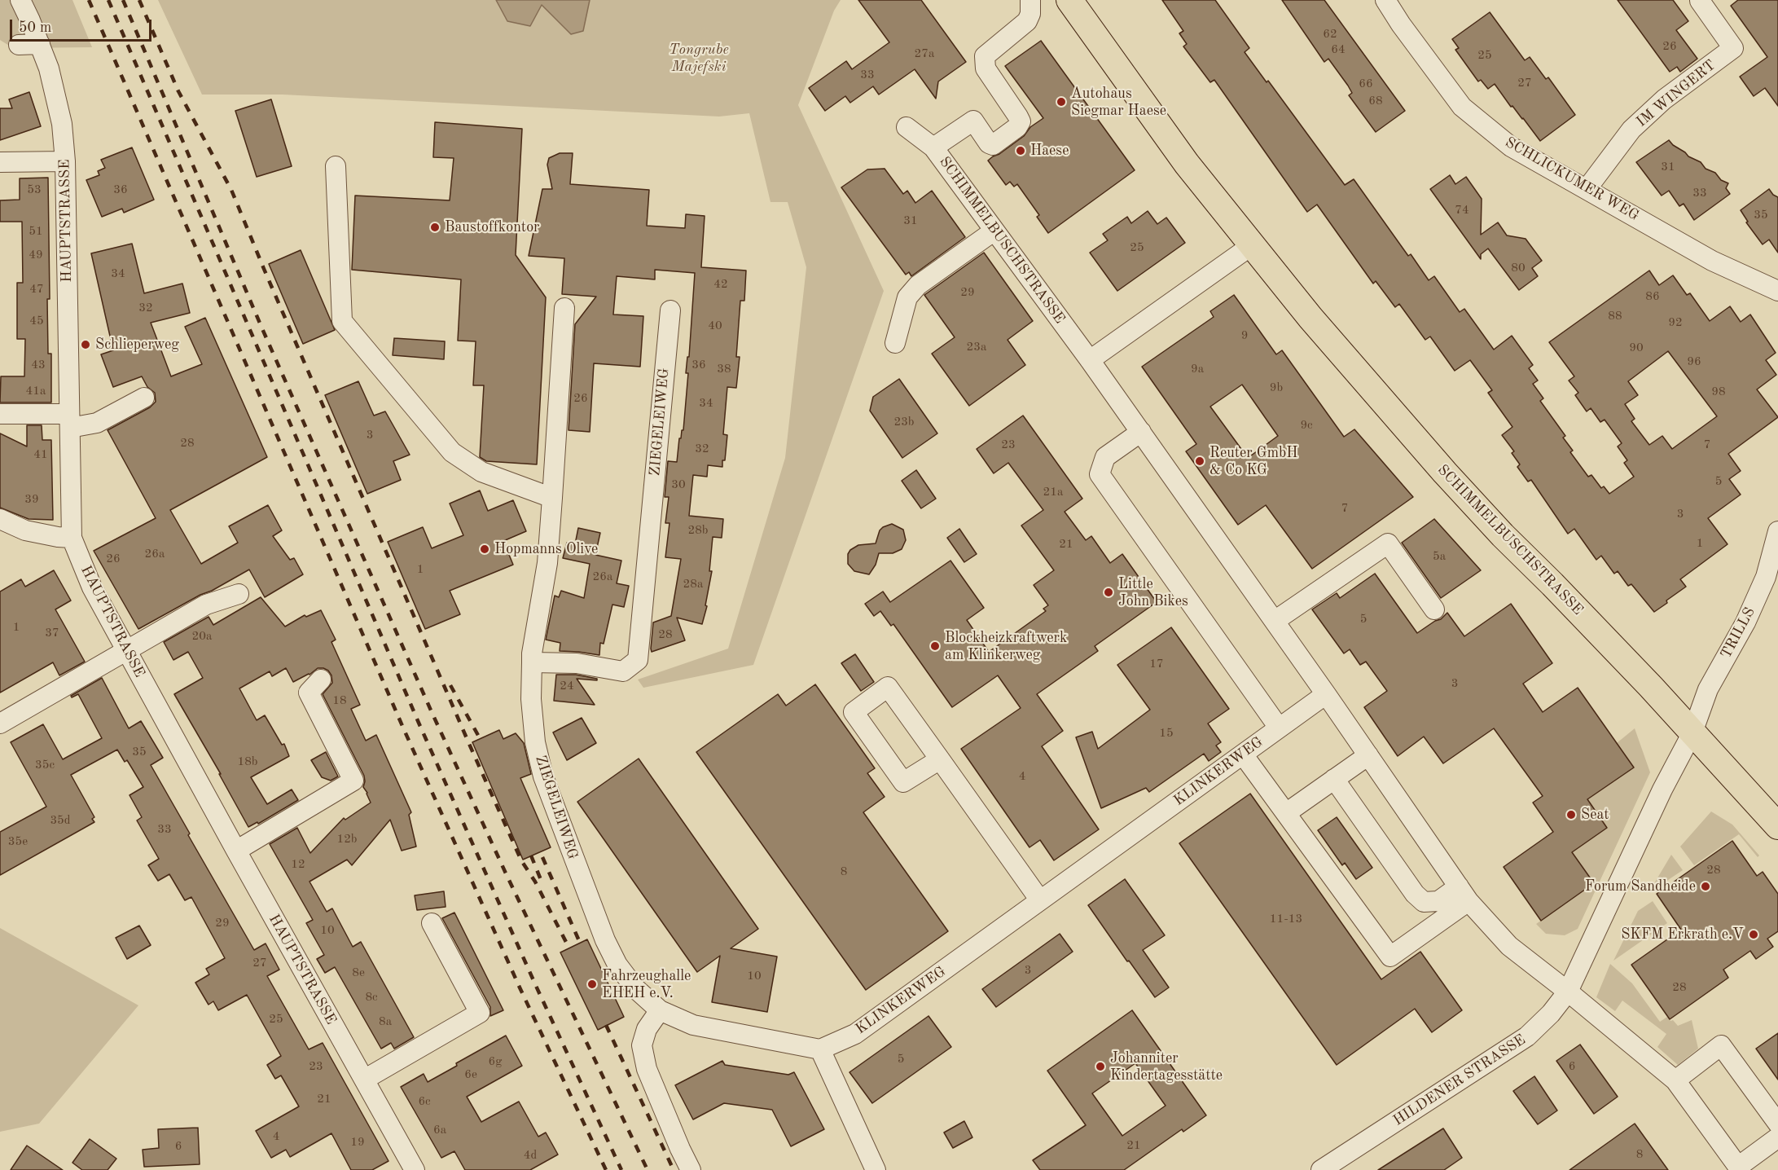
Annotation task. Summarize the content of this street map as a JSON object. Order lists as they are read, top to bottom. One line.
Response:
{"streets":{"main road":["SCHIMMELBUSCHSTRASSE"],"street":["IM WINGERT","SCHLICKUMER WEG","HAUPTSTRASSE","ZIEGELEIWEG","TRILLS","KLINKERWEG","HILDENER STRASSE"]},"crossings":[["IM WINGERT","SCHLICKUMER WEG"],["SCHIMMELBUSCHSTRASSE","TRILLS"],["SCHIMMELBUSCHSTRASSE","KLINKERWEG"],["SCHIMMELBUSCHSTRASSE","HILDENER STRASSE"],["TRILLS","HILDENER STRASSE"]],"parks":["Tongrube Majefski"],"places":["Autohaus Siegmar Haese","Haese","Baustoffkontor","Schlieperweg","Reuter GmbH & Co KG","Hopmanns Olive","Little John Bikes","Blockheizkraftwerk am Klinkerweg","Seat","Forum Sandheide","SKFM Erkrath e.V","Fahrzeughalle EHEH e.V.","Johanniter Kindertagesstätte"],"house_numbers":["62","26","64","27a","25","33","27","66","68","31","53","36","33","74","35","31","51","25","49","80","34","42","47","29","86","32","88","45","92","40","9","23a","90","96","43","36","38","9a","9b","41a","98","26","34","23b","9c","3","28","23","7","32","41","5","30","21a","39","7","3","28b","1","21","26a","5a","26","1","26a","28a","5","1","37","28","20a","17","3","24","18","15","35","18b","35c","4","35d","33","12b","35e","12","28","8","11-13","29","10","27","3","8e","10","28","8c","25","8a","5","6g","23","6","6e","21","6c","6a","4","19","21","6","8","4d"],"scale_bar":"50 m"}
